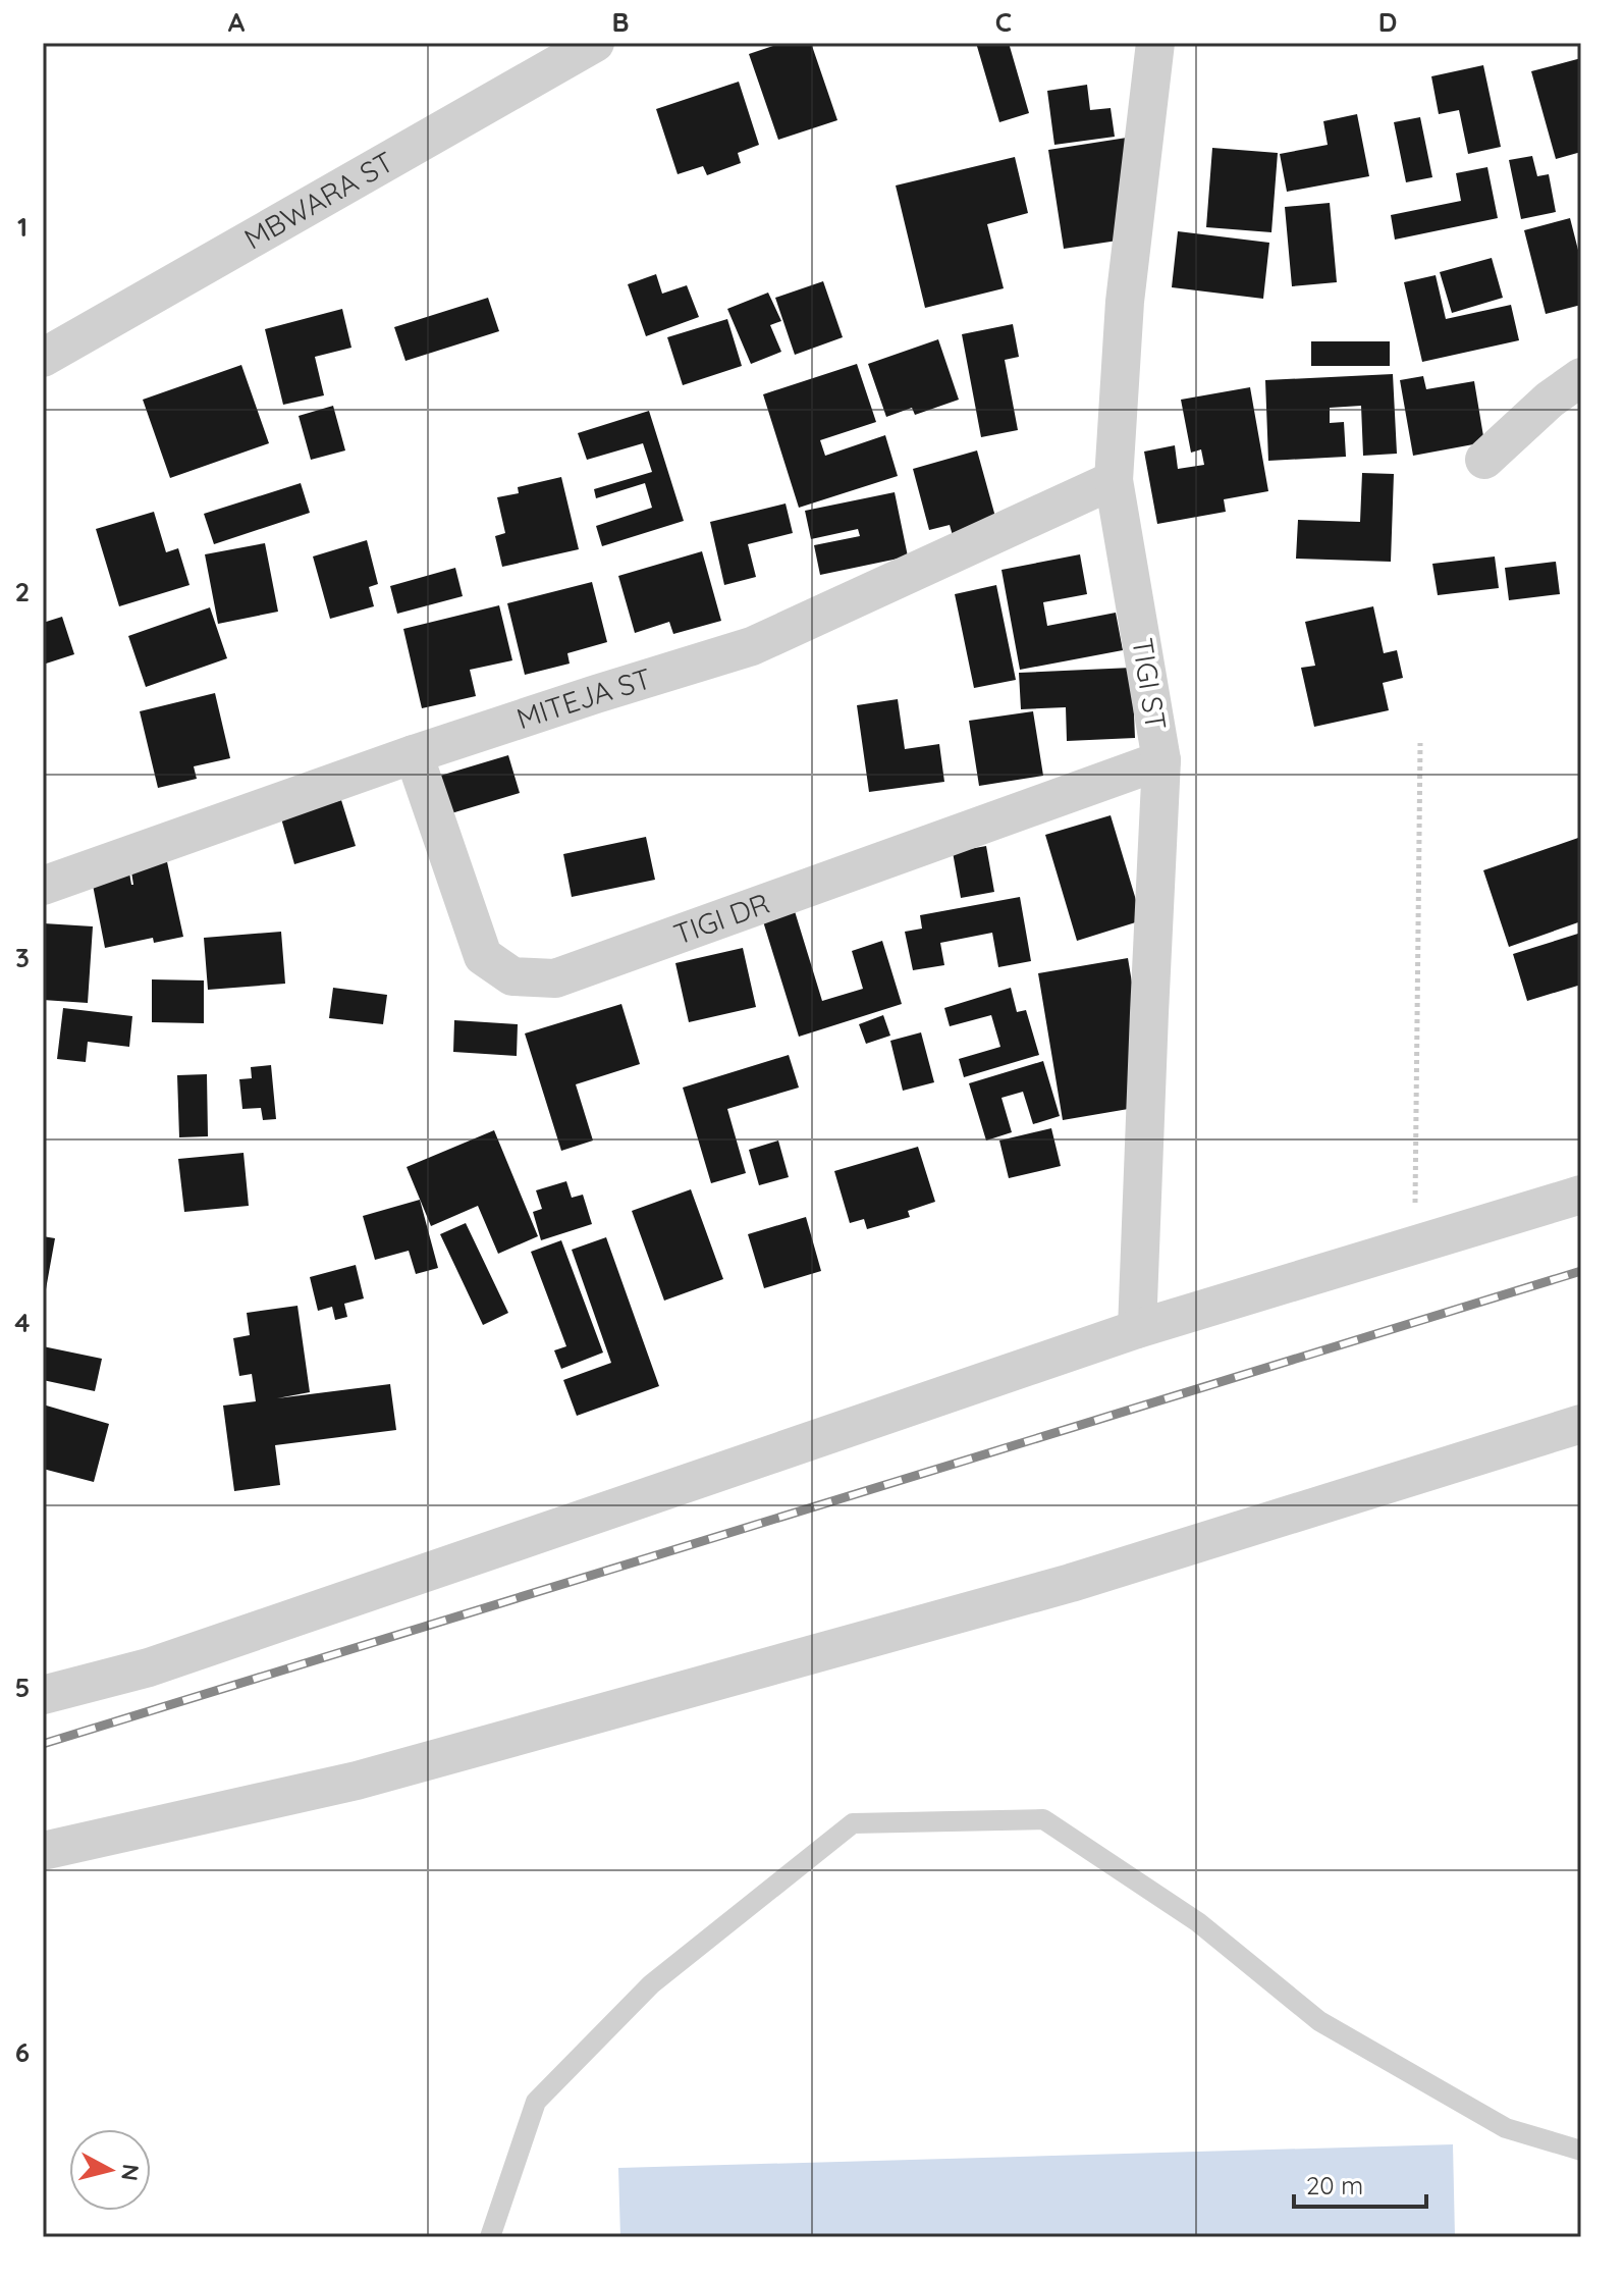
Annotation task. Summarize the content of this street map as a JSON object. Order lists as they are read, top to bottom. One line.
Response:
{"streets":{"street":["MBWARA ST","TIGI ST","MITEJA ST","TIGI DR"]},"crossings":[["TIGI ST","MITEJA ST"],["TIGI ST","TIGI DR"],["MITEJA ST","TIGI DR"]],"scale_bar":"20 m","north":"right","grid":{"columns":["A","B","C","D"],"rows":["1","2","3","4","5","6"]}}
